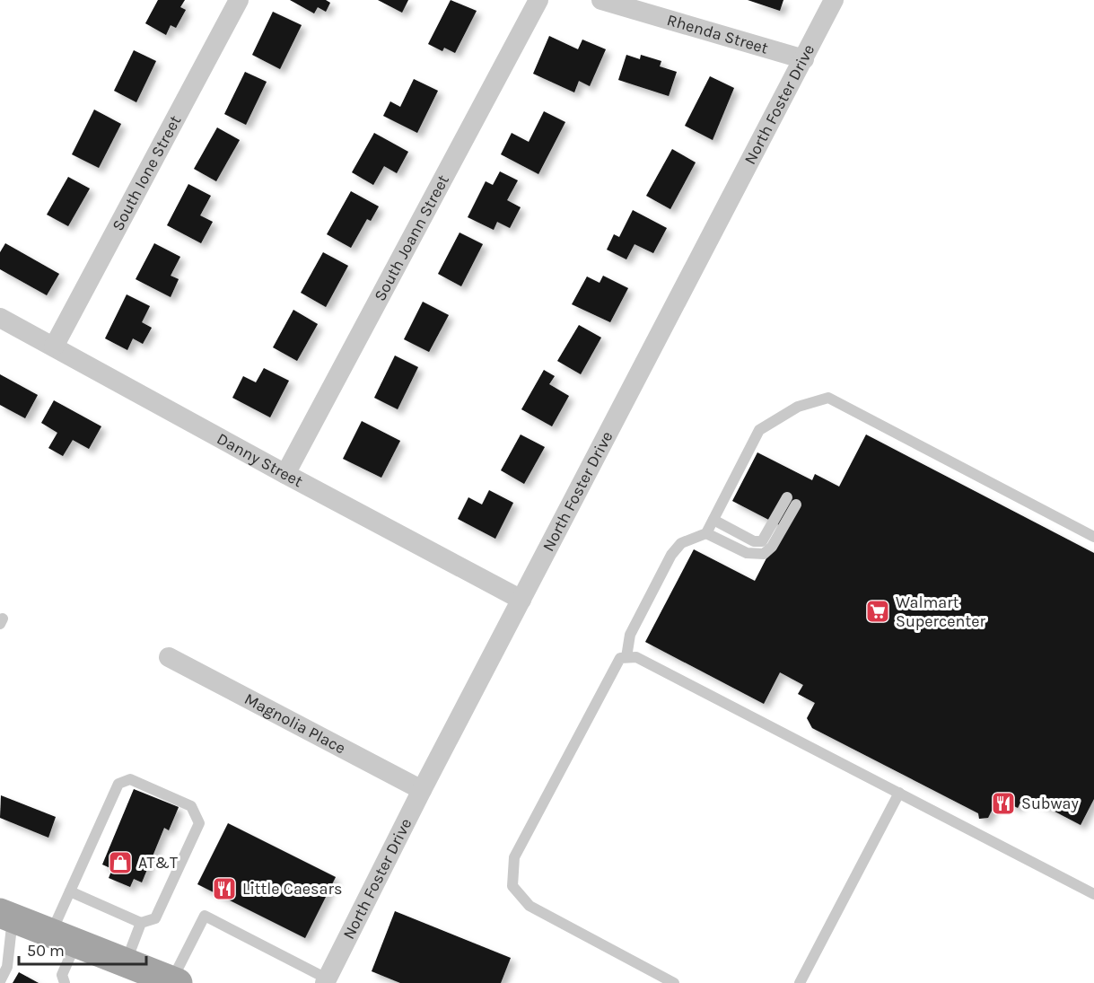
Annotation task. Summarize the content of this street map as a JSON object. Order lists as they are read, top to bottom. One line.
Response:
{"streets":{"street":["Rhenda Street","North Foster Drive","South Ione Street","South Joann Street","Danny Street","Magnolia Place"]},"crossings":[["Rhenda Street","North Foster Drive"],["North Foster Drive","Danny Street"],["North Foster Drive","Magnolia Place"],["South Ione Street","Danny Street"],["South Joann Street","Danny Street"]],"places":{"supermarket":["Walmart Supercenter"],"restaurant":["Subway","Little Caesars"],"shop":["AT&T"]},"scale_bar":"50 m"}
